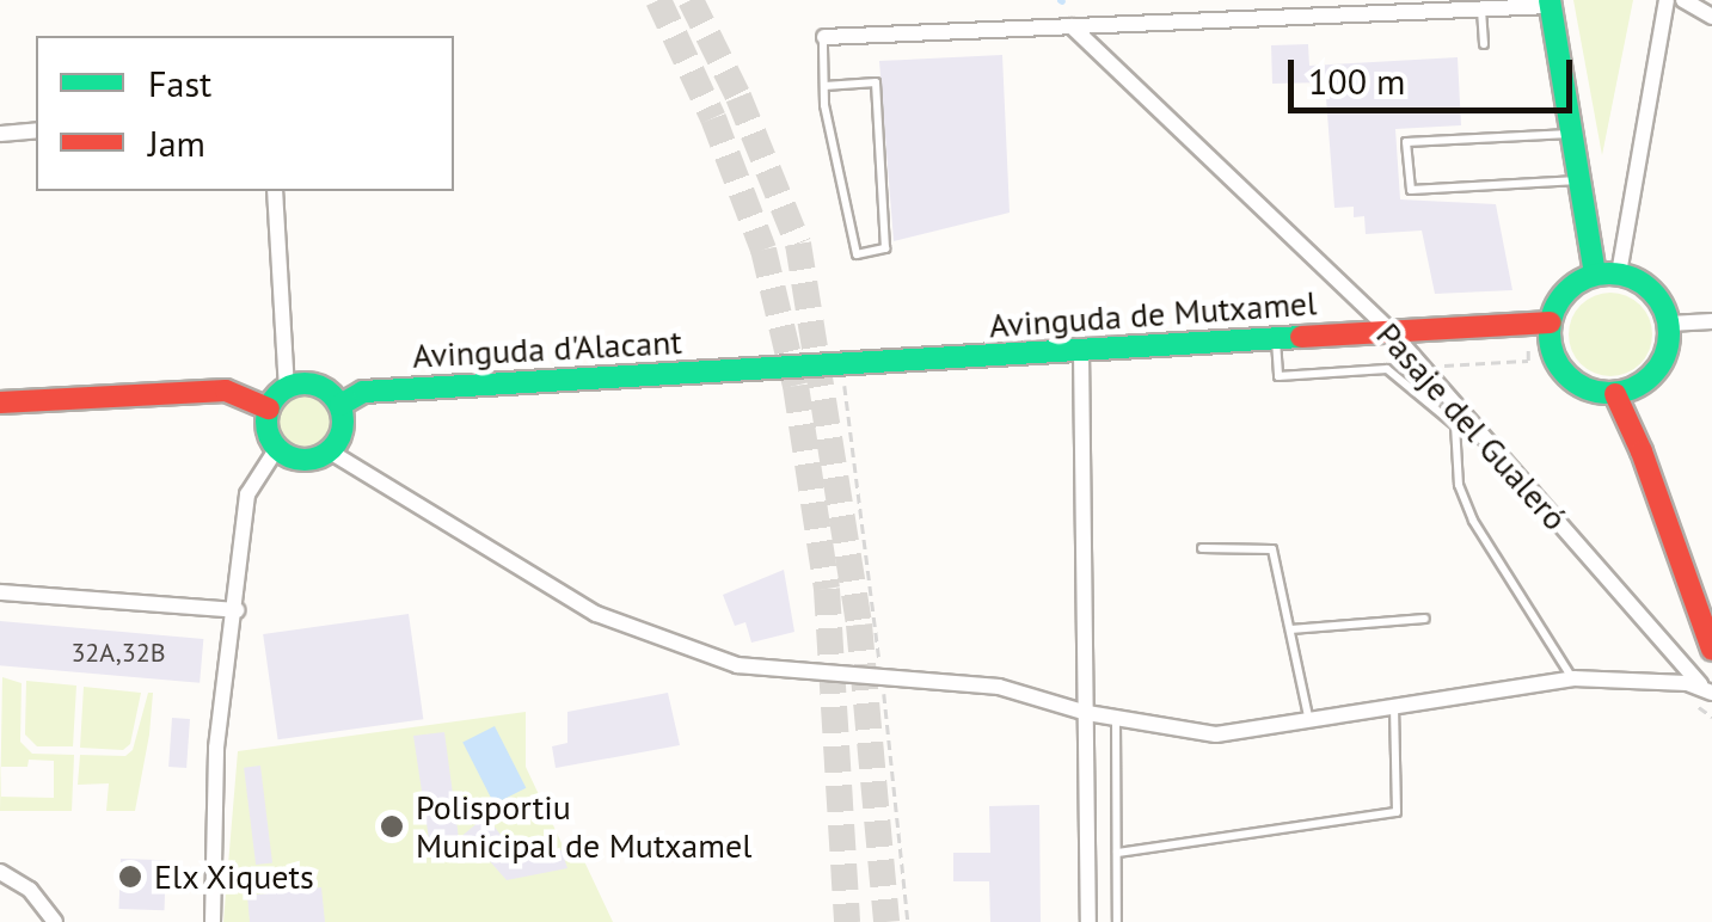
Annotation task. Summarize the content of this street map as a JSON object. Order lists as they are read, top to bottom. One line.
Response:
{"streets":{"street":["Avinguda de Mutxamel","Avinguda d'Alacant","Pasaje del Gualeró"]},"crossings":[["Avinguda de Mutxamel","Avinguda d'Alacant"],["Avinguda de Mutxamel","Pasaje del Gualeró"]],"places":["Polisportiu Municipal de Mutxamel","Elx Xiquets"],"house_numbers":["32A,32B"],"legend":["Fast","Jam"],"scale_bar":"100 m"}
